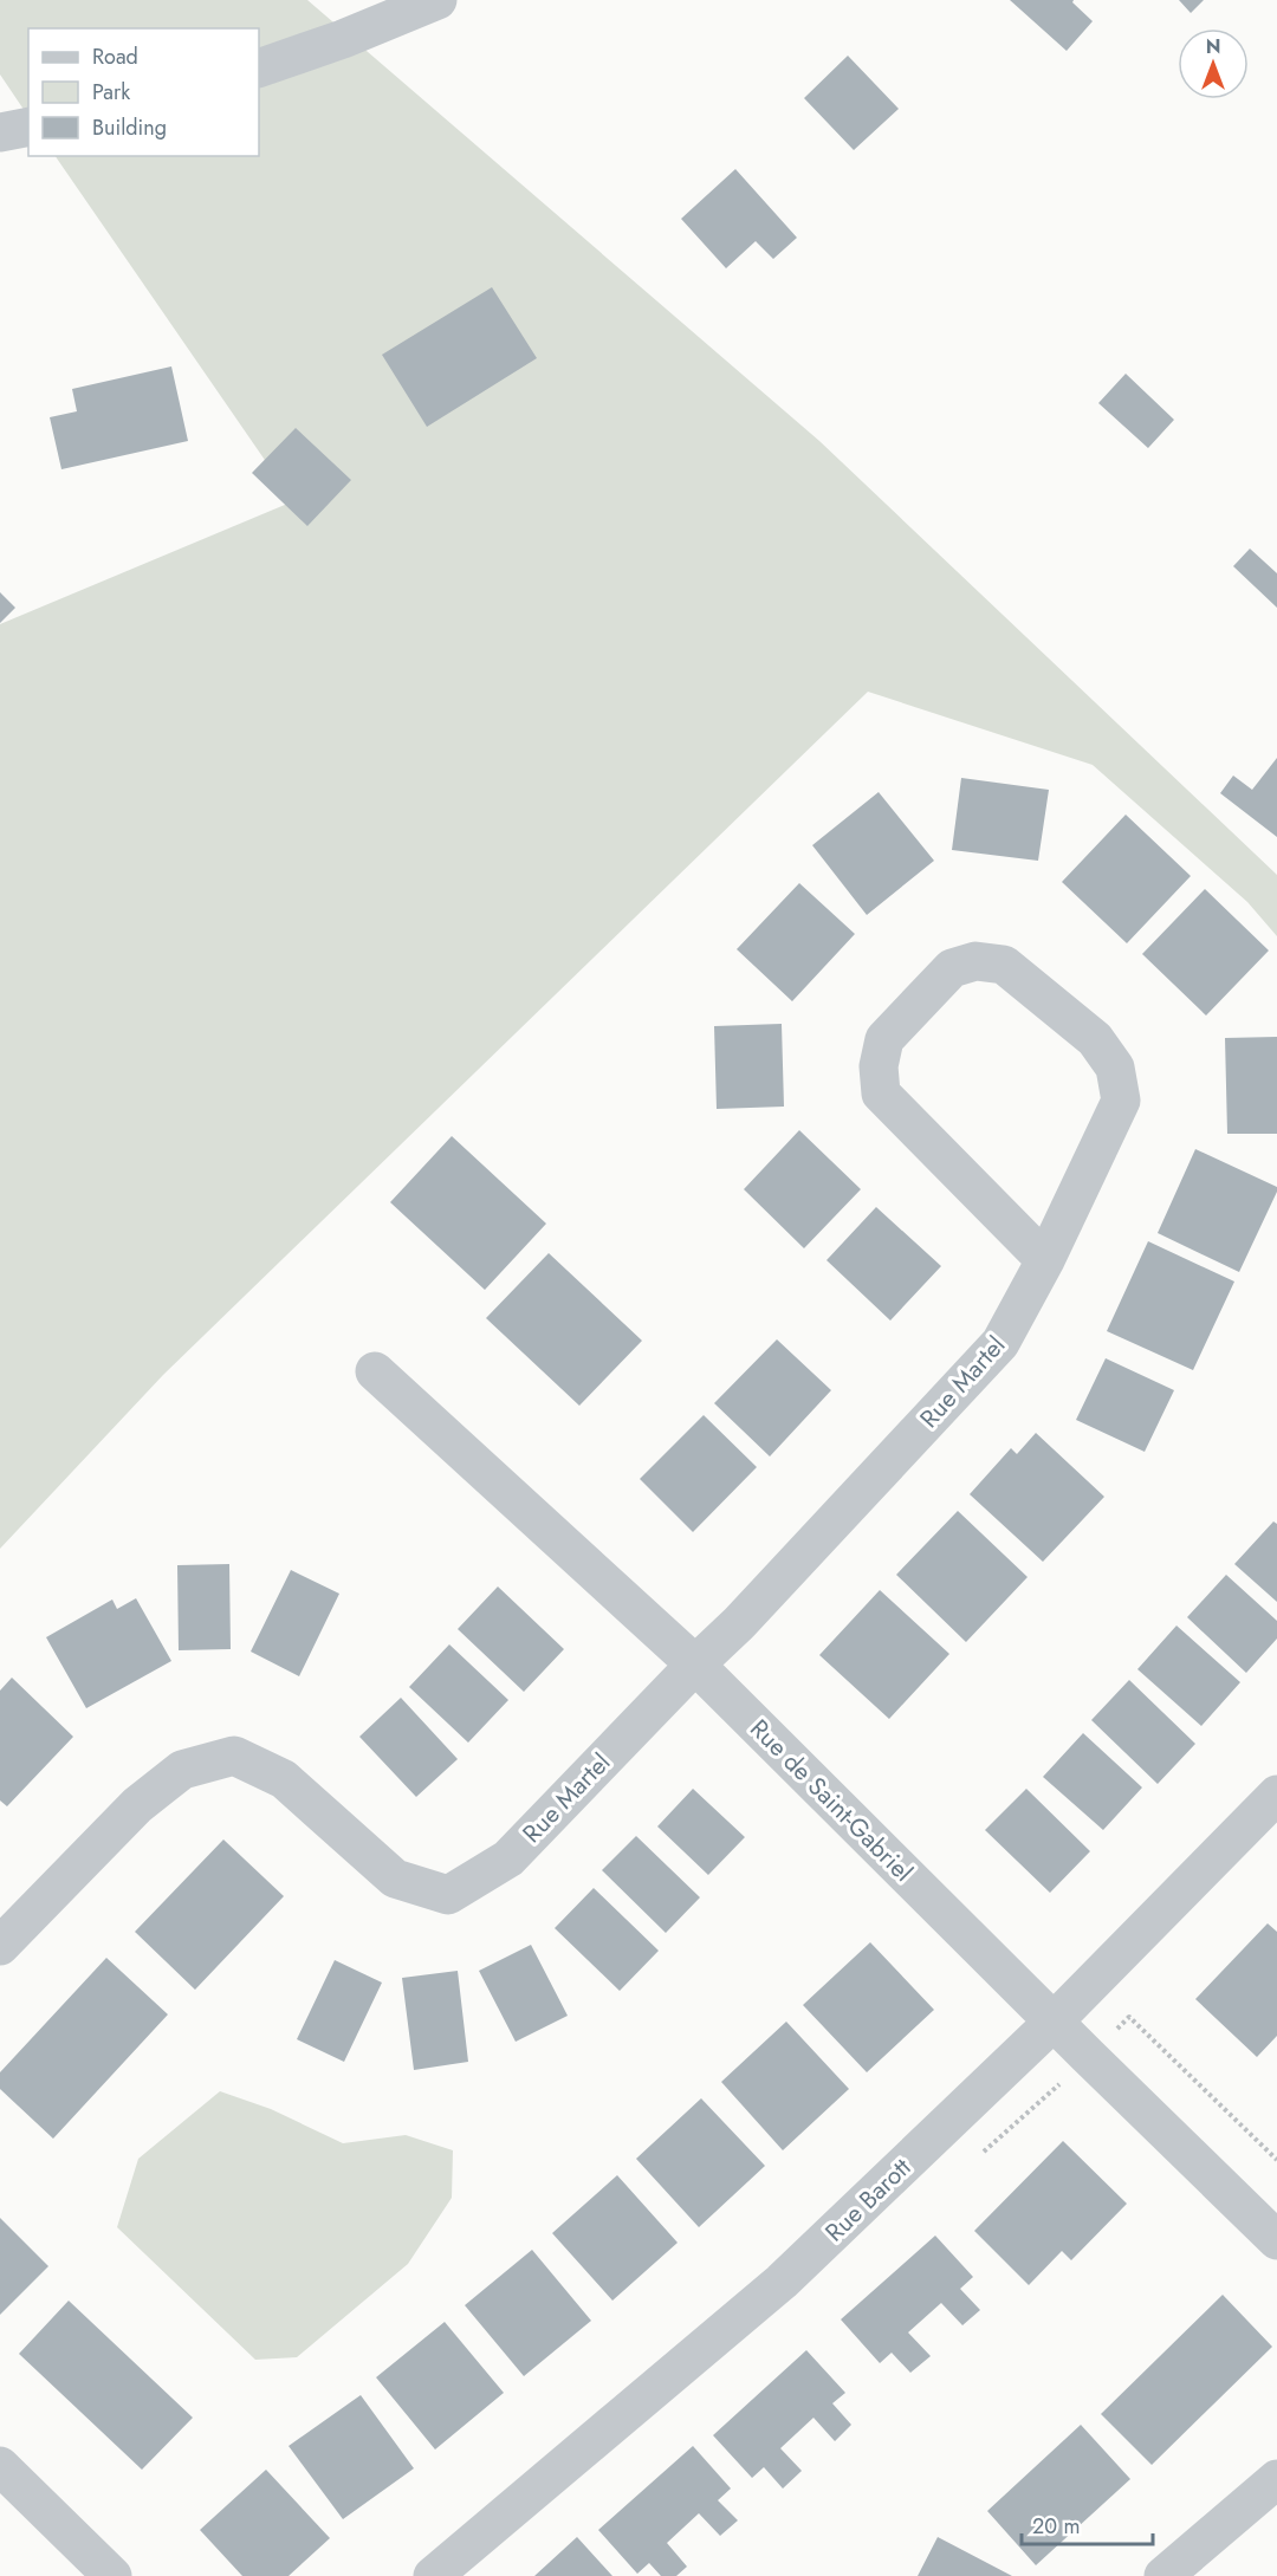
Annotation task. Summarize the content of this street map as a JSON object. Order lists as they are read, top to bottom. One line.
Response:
{"streets":{"street":["Rue Martel","Rue de Saint-Gabriel","Rue Barott"]},"crossings":[["Rue Martel","Rue de Saint-Gabriel"],["Rue de Saint-Gabriel","Rue Barott"]],"legend":["Road","Park","Building"],"scale_bar":"20 m","north":"top"}
